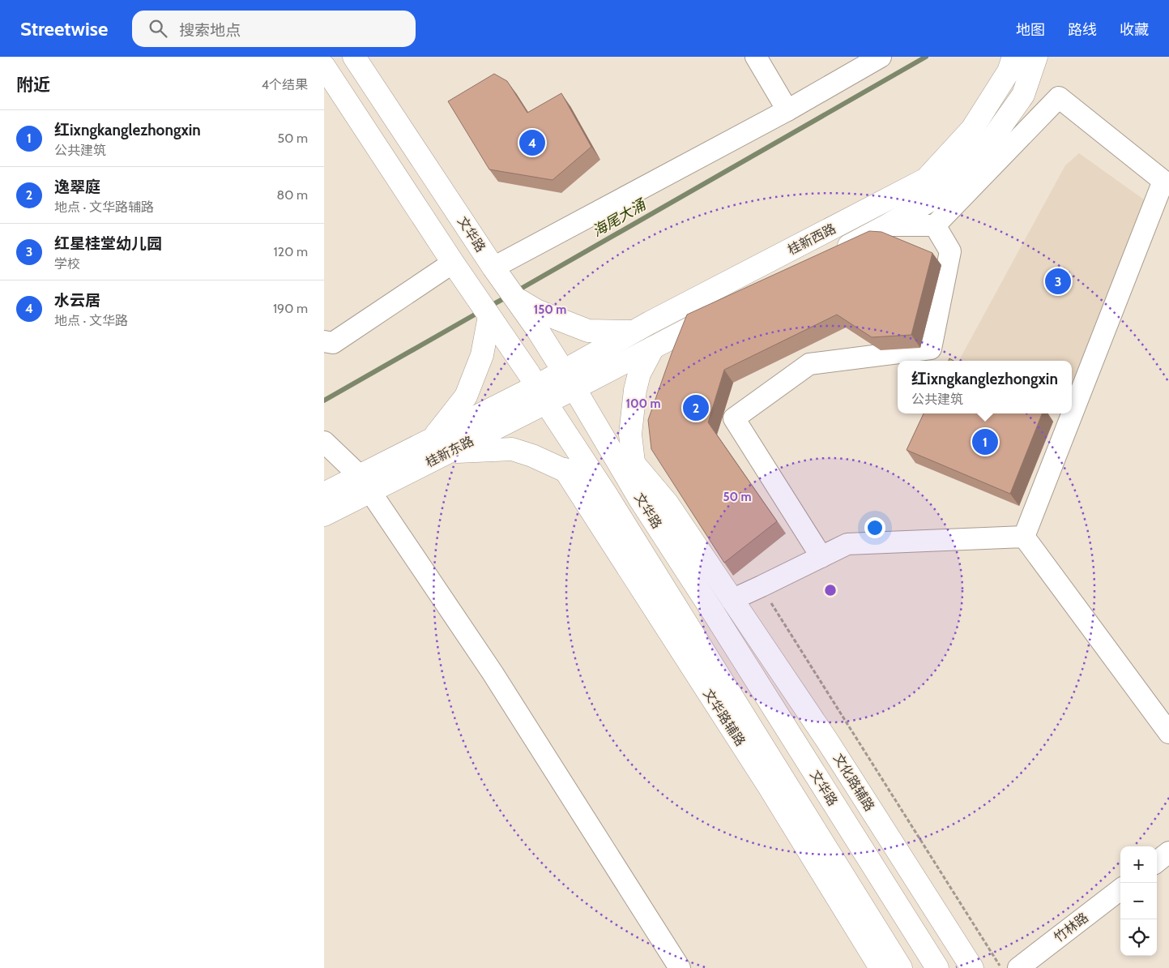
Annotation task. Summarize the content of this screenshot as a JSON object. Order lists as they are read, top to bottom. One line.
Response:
{"streets":{"main road":["文华路","桂新西路","桂新东路","文华路辅路","文化路辅路"],"street":["竹林路"]},"crossings":[["文华路","桂新西路"],["文华路","桂新东路"],["桂新西路","桂新东路"]],"water":["海尾大涌"],"page":{"header":"Streetwise","search":"搜索地点","nav":["地图","路线","收藏"],"heading":["附近","4个结果"],"list":[{"mark":"1","name":"红ixngkanglezhongxin","note":"公共建筑","value":"50 m"},{"mark":"2","name":"逸翠庭","note":"地点 · 文华路辅路","value":"80 m"},{"mark":"3","name":"红星桂堂幼儿园","note":"学校","value":"120 m"},{"mark":"4","name":"水云居","note":"地点 · 文华路","value":"190 m"}],"pins":["4","3","2","1"],"popup":["红ixngkanglezhongxin","公共建筑"],"map_buttons":["+","−"]},"rings":["150 m","100 m","50 m"]}
